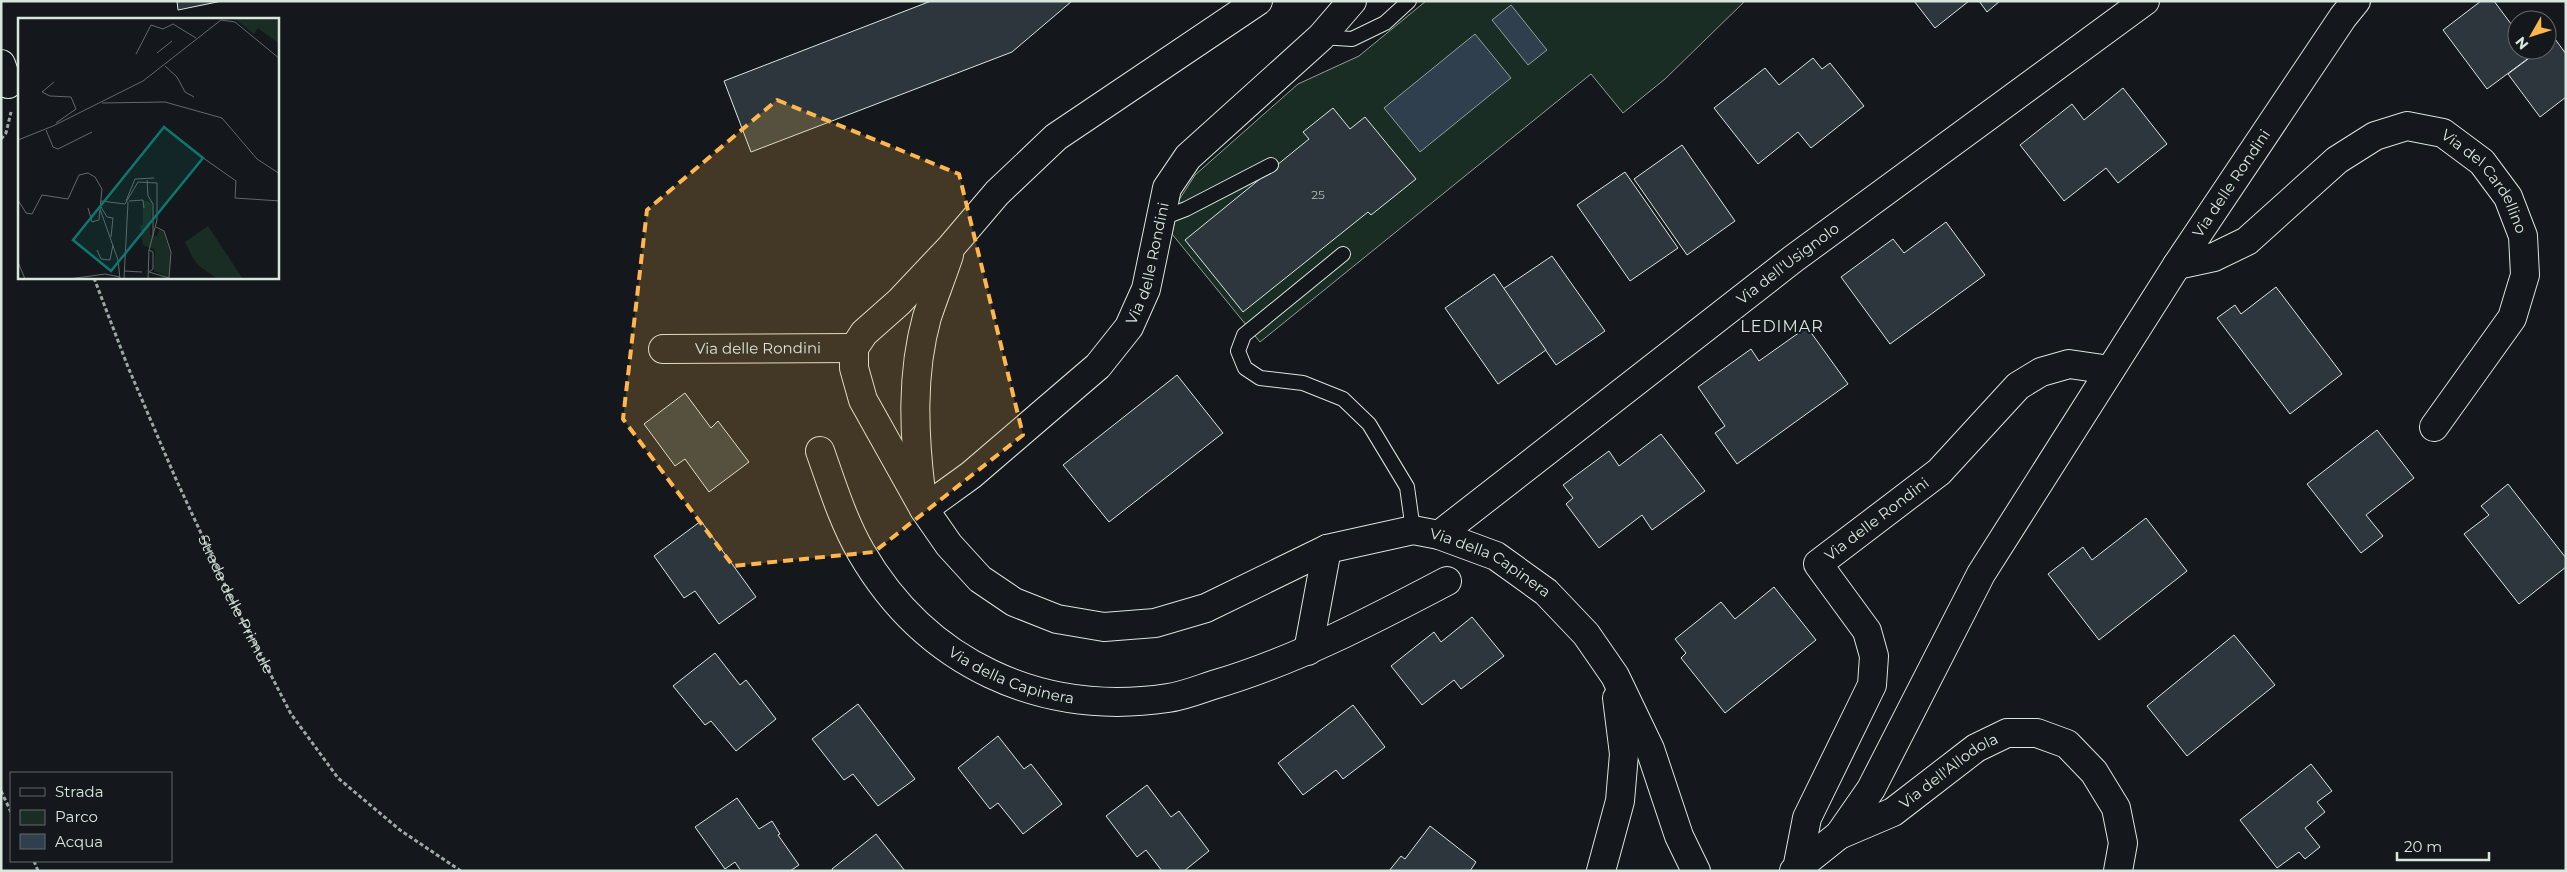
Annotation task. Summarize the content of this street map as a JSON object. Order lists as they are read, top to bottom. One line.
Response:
{"streets":{"street":["Via delle Rondini","Via del Cardellino","Via dell'Usignolo","Via della Capinera","Via dell'Allodola"],"path":["Strada delle Primule"]},"crossings":[["Via delle Rondini","Via del Cardellino"],["Via delle Rondini","Via della Capinera"],["Via delle Rondini","Via dell'Allodola"],["Via dell'Usignolo","Via della Capinera"]],"districts":["LEDIMAR"],"house_numbers":["25"],"legend":["Strada","Parco","Acqua"],"scale_bar":"20 m","north":"bottom left"}
